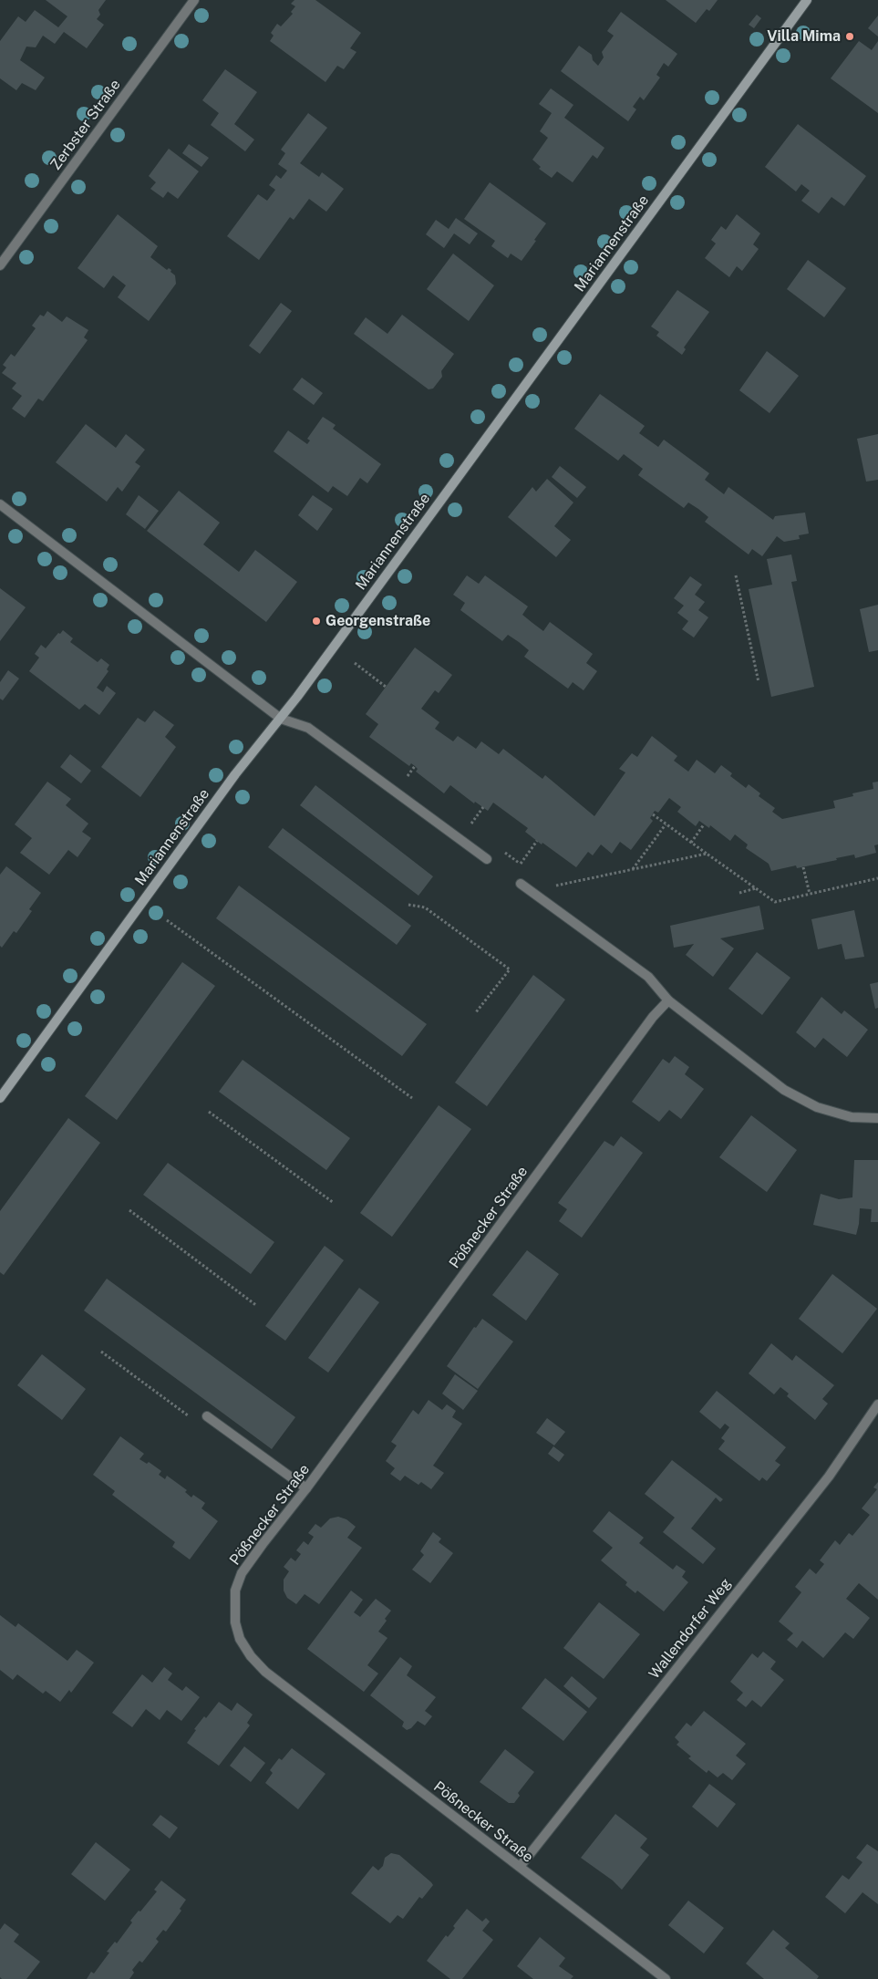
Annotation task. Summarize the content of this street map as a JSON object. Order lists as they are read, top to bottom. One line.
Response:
{"streets":{"street":["Zerbster Straße","Mariannenstraße","Pößnecker Straße","Wallendorfer Weg"]},"crossings":[["Pößnecker Straße","Wallendorfer Weg"]],"places":["Villa Mima","Georgenstraße"]}
